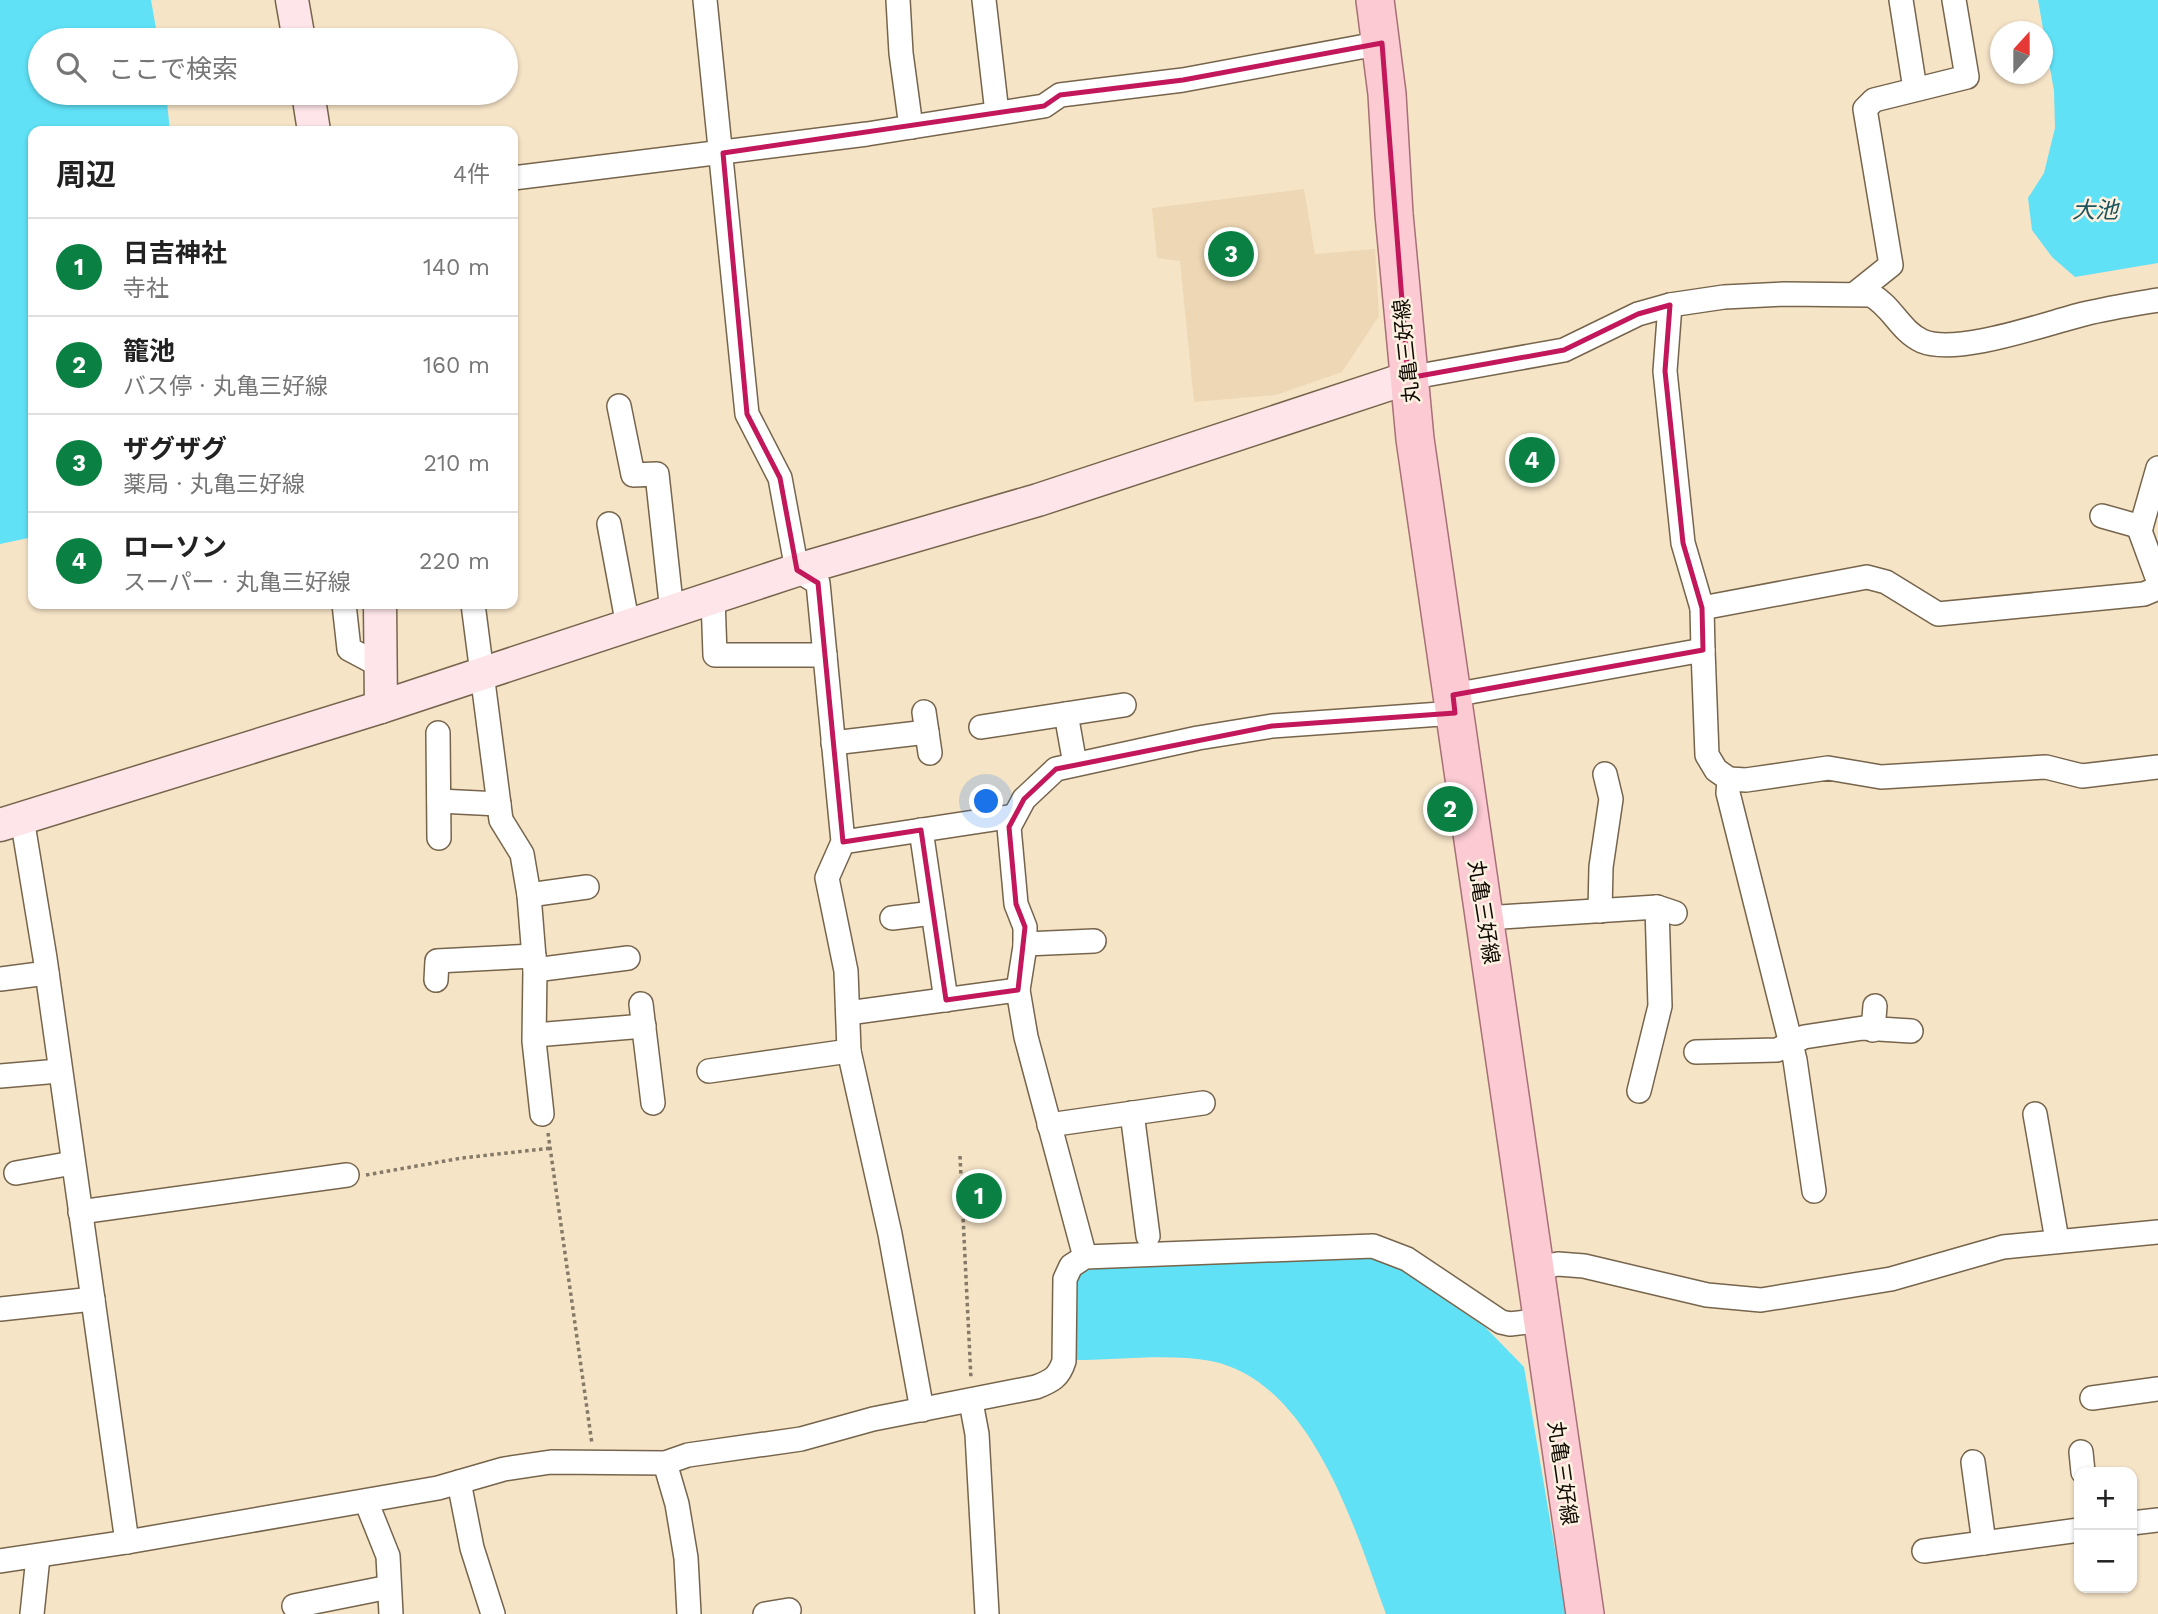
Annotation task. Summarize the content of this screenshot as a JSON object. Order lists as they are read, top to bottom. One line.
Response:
{"streets":{"main road":["丸亀三好線"]},"water":["大池"],"north":"top","page":{"search":"ここで検索","heading":["周辺","4件"],"list":[{"mark":"1","name":"日吉神社","note":"寺社","value":"140 m"},{"mark":"2","name":"籠池","note":"バス停 · 丸亀三好線","value":"160 m"},{"mark":"3","name":"ザグザグ","note":"薬局 · 丸亀三好線","value":"210 m"},{"mark":"4","name":"ローソン","note":"スーパー · 丸亀三好線","value":"220 m"}],"pins":["3","4","2","1"],"map_buttons":["+","−"]}}
